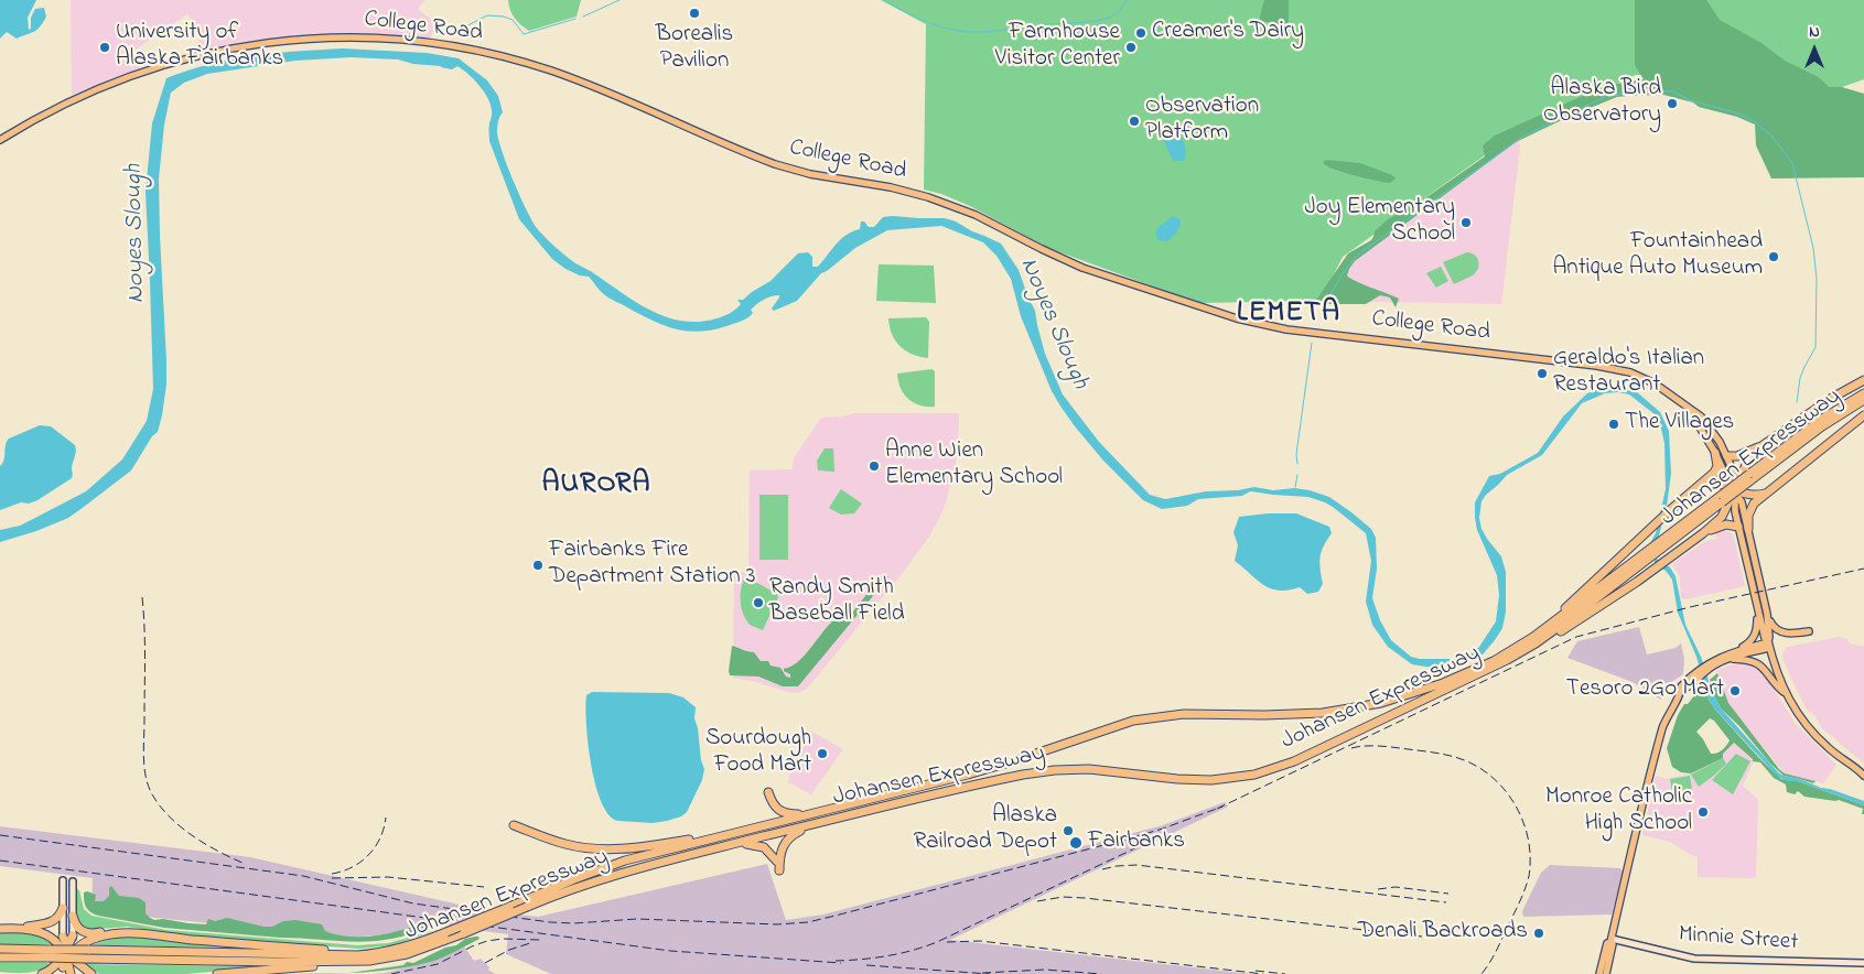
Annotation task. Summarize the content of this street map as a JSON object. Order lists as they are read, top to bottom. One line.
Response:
{"streets":{"highway":["Johansen Expressway"],"main road":["College Road","Minnie Street"]},"districts":["LEMETA","AURORA"],"water":["Noyes Slough"],"places":["Borealis Pavilion","Creamer's Dairy","University of Alaska Fairbanks","Farmhouse Visitor Center","Alaska Bird Observatory","Observation Platform","Joy Elementary School","Fountainhead Antique Auto Museum","Geraldo's Italian Restaurant","The Villages","Anne Wien Elementary School","Fairbanks Fire Department Station 3","Randy Smith Baseball Field","Tesoro 2Go Mart","Sourdough Food Mart","Monroe Catholic High School","Alaska Railroad Depot","Fairbanks","Denali Backroads"],"north":"top"}
